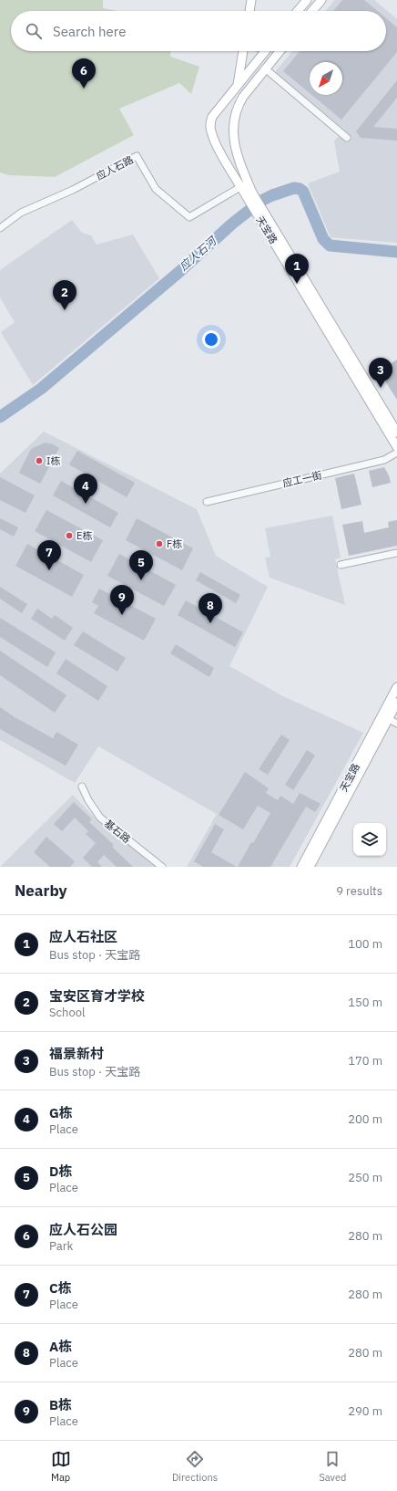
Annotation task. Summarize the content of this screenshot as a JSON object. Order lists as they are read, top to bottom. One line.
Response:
{"streets":{"street":["应人石路","天宝路","应工一街","基石路"]},"crossings":[["应人石路","天宝路"]],"water":["应人石河"],"places":["I栋","E栋","F栋"],"north":"bottom left","page":{"search":"Search here","pins":["6","1","2","3","4","7","5","9","8"],"heading":["Nearby","9 results"],"list":[{"mark":"1","name":"应人石社区","note":"Bus stop · 天宝路","value":"100 m"},{"mark":"2","name":"宝安区育才学校","note":"School","value":"150 m"},{"mark":"3","name":"福景新村","note":"Bus stop · 天宝路","value":"170 m"},{"mark":"4","name":"G栋","note":"Place","value":"200 m"},{"mark":"5","name":"D栋","note":"Place","value":"250 m"},{"mark":"6","name":"应人石公园","note":"Park","value":"280 m"},{"mark":"7","name":"C栋","note":"Place","value":"280 m"},{"mark":"8","name":"A栋","note":"Place","value":"280 m"},{"mark":"9","name":"B栋","note":"Place","value":"290 m"}],"nav":["Map","Directions","Saved"]}}
